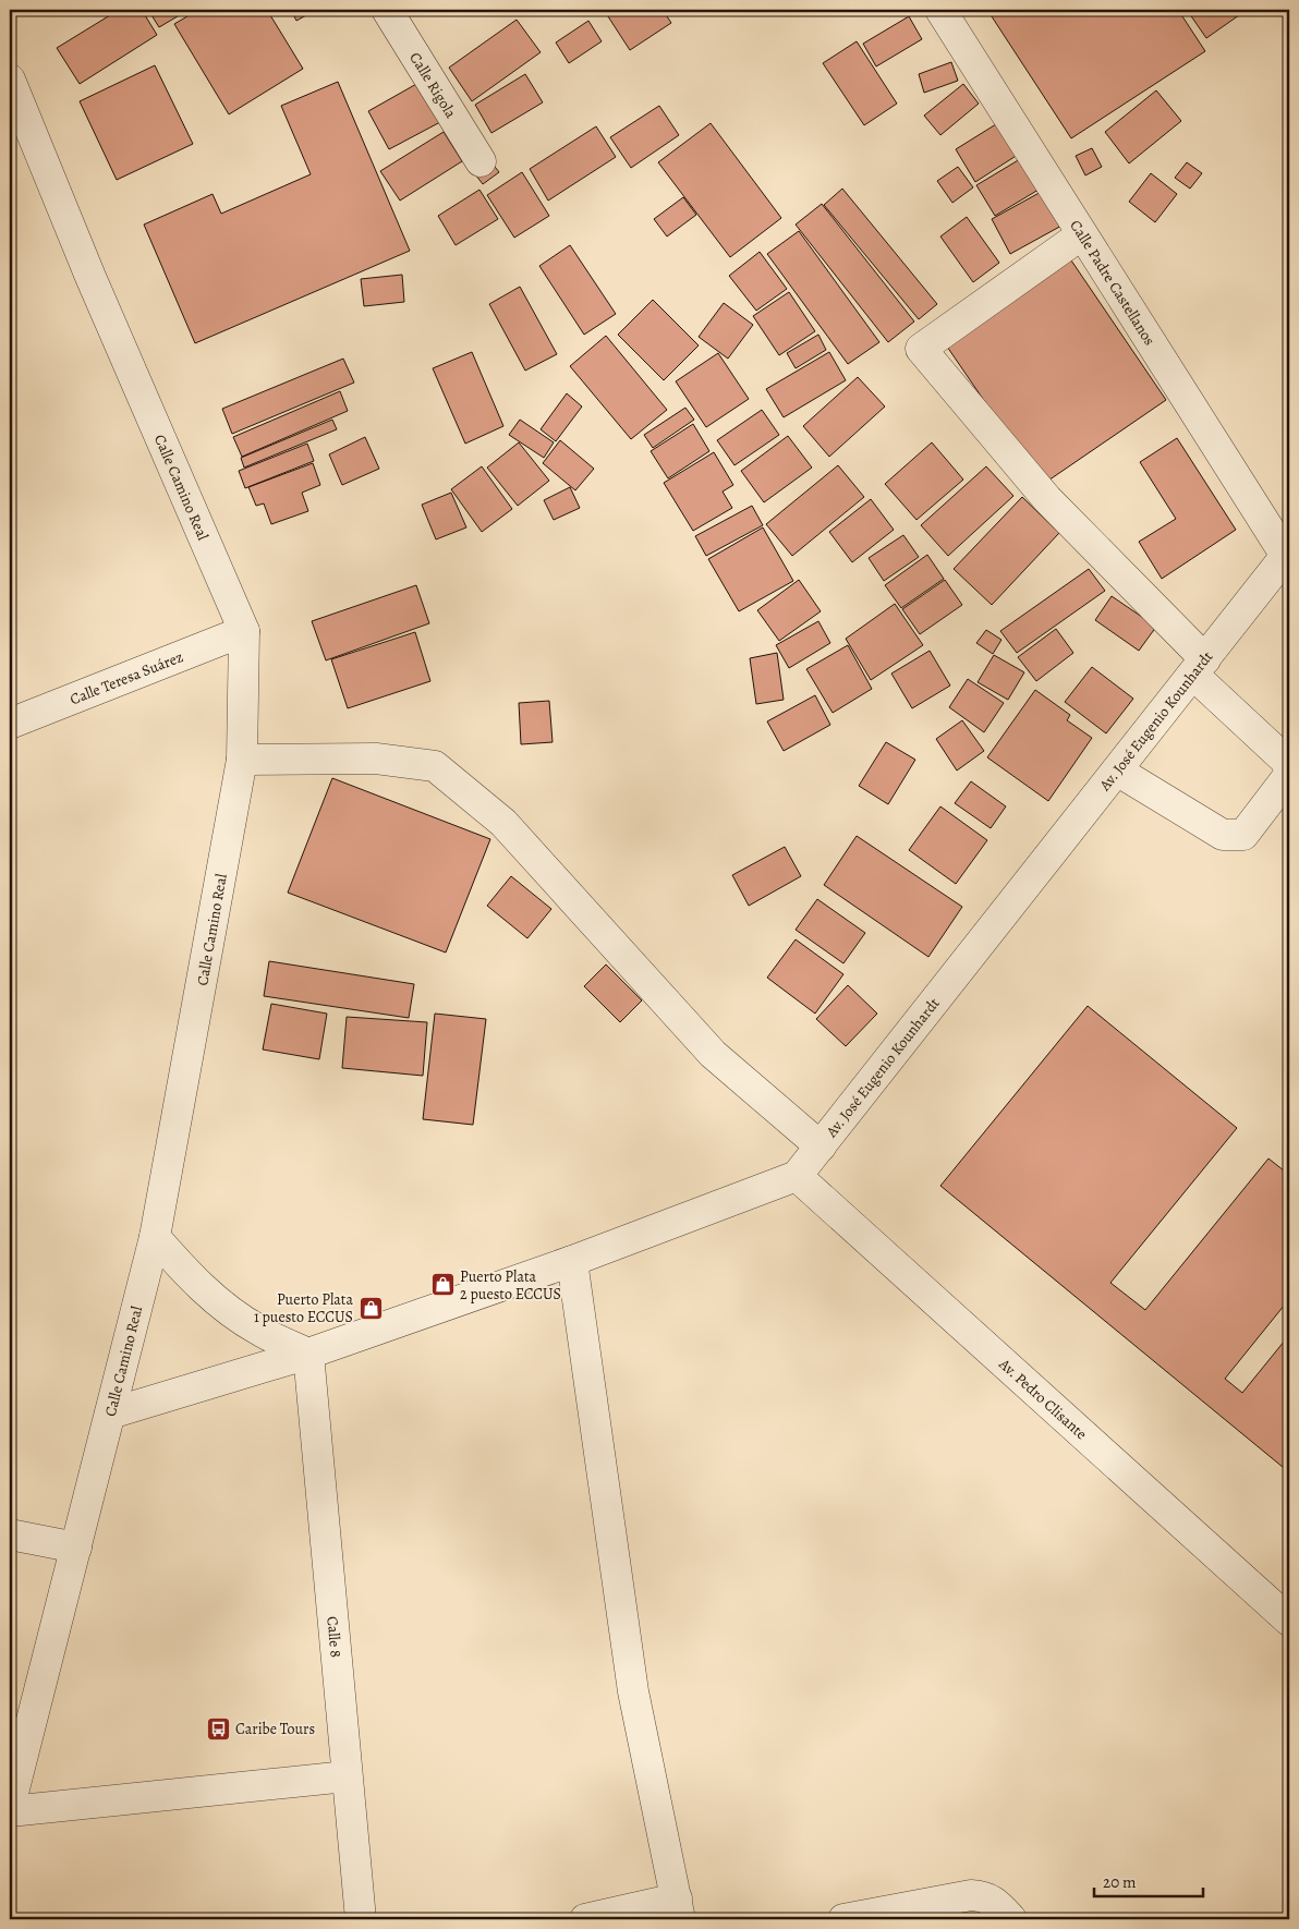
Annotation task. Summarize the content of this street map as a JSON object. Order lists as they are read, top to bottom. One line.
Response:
{"streets":{"street":["Calle Rigola","Calle Padre Castellanos","Calle Camino Real","Calle Teresa Suárez","Av. José Eugenio Kounhardt","Av. Pedro Clisante","Calle 8"]},"crossings":[["Calle Padre Castellanos","Av. José Eugenio Kounhardt"],["Calle Camino Real","Calle Teresa Suárez"],["Av. José Eugenio Kounhardt","Av. Pedro Clisante"]],"places":{"shop":["Puerto Plata 2 puesto ECCUS","Puerto Plata 1 puesto ECCUS"],"bus stop":["Caribe Tours"]},"scale_bar":"20 m"}
